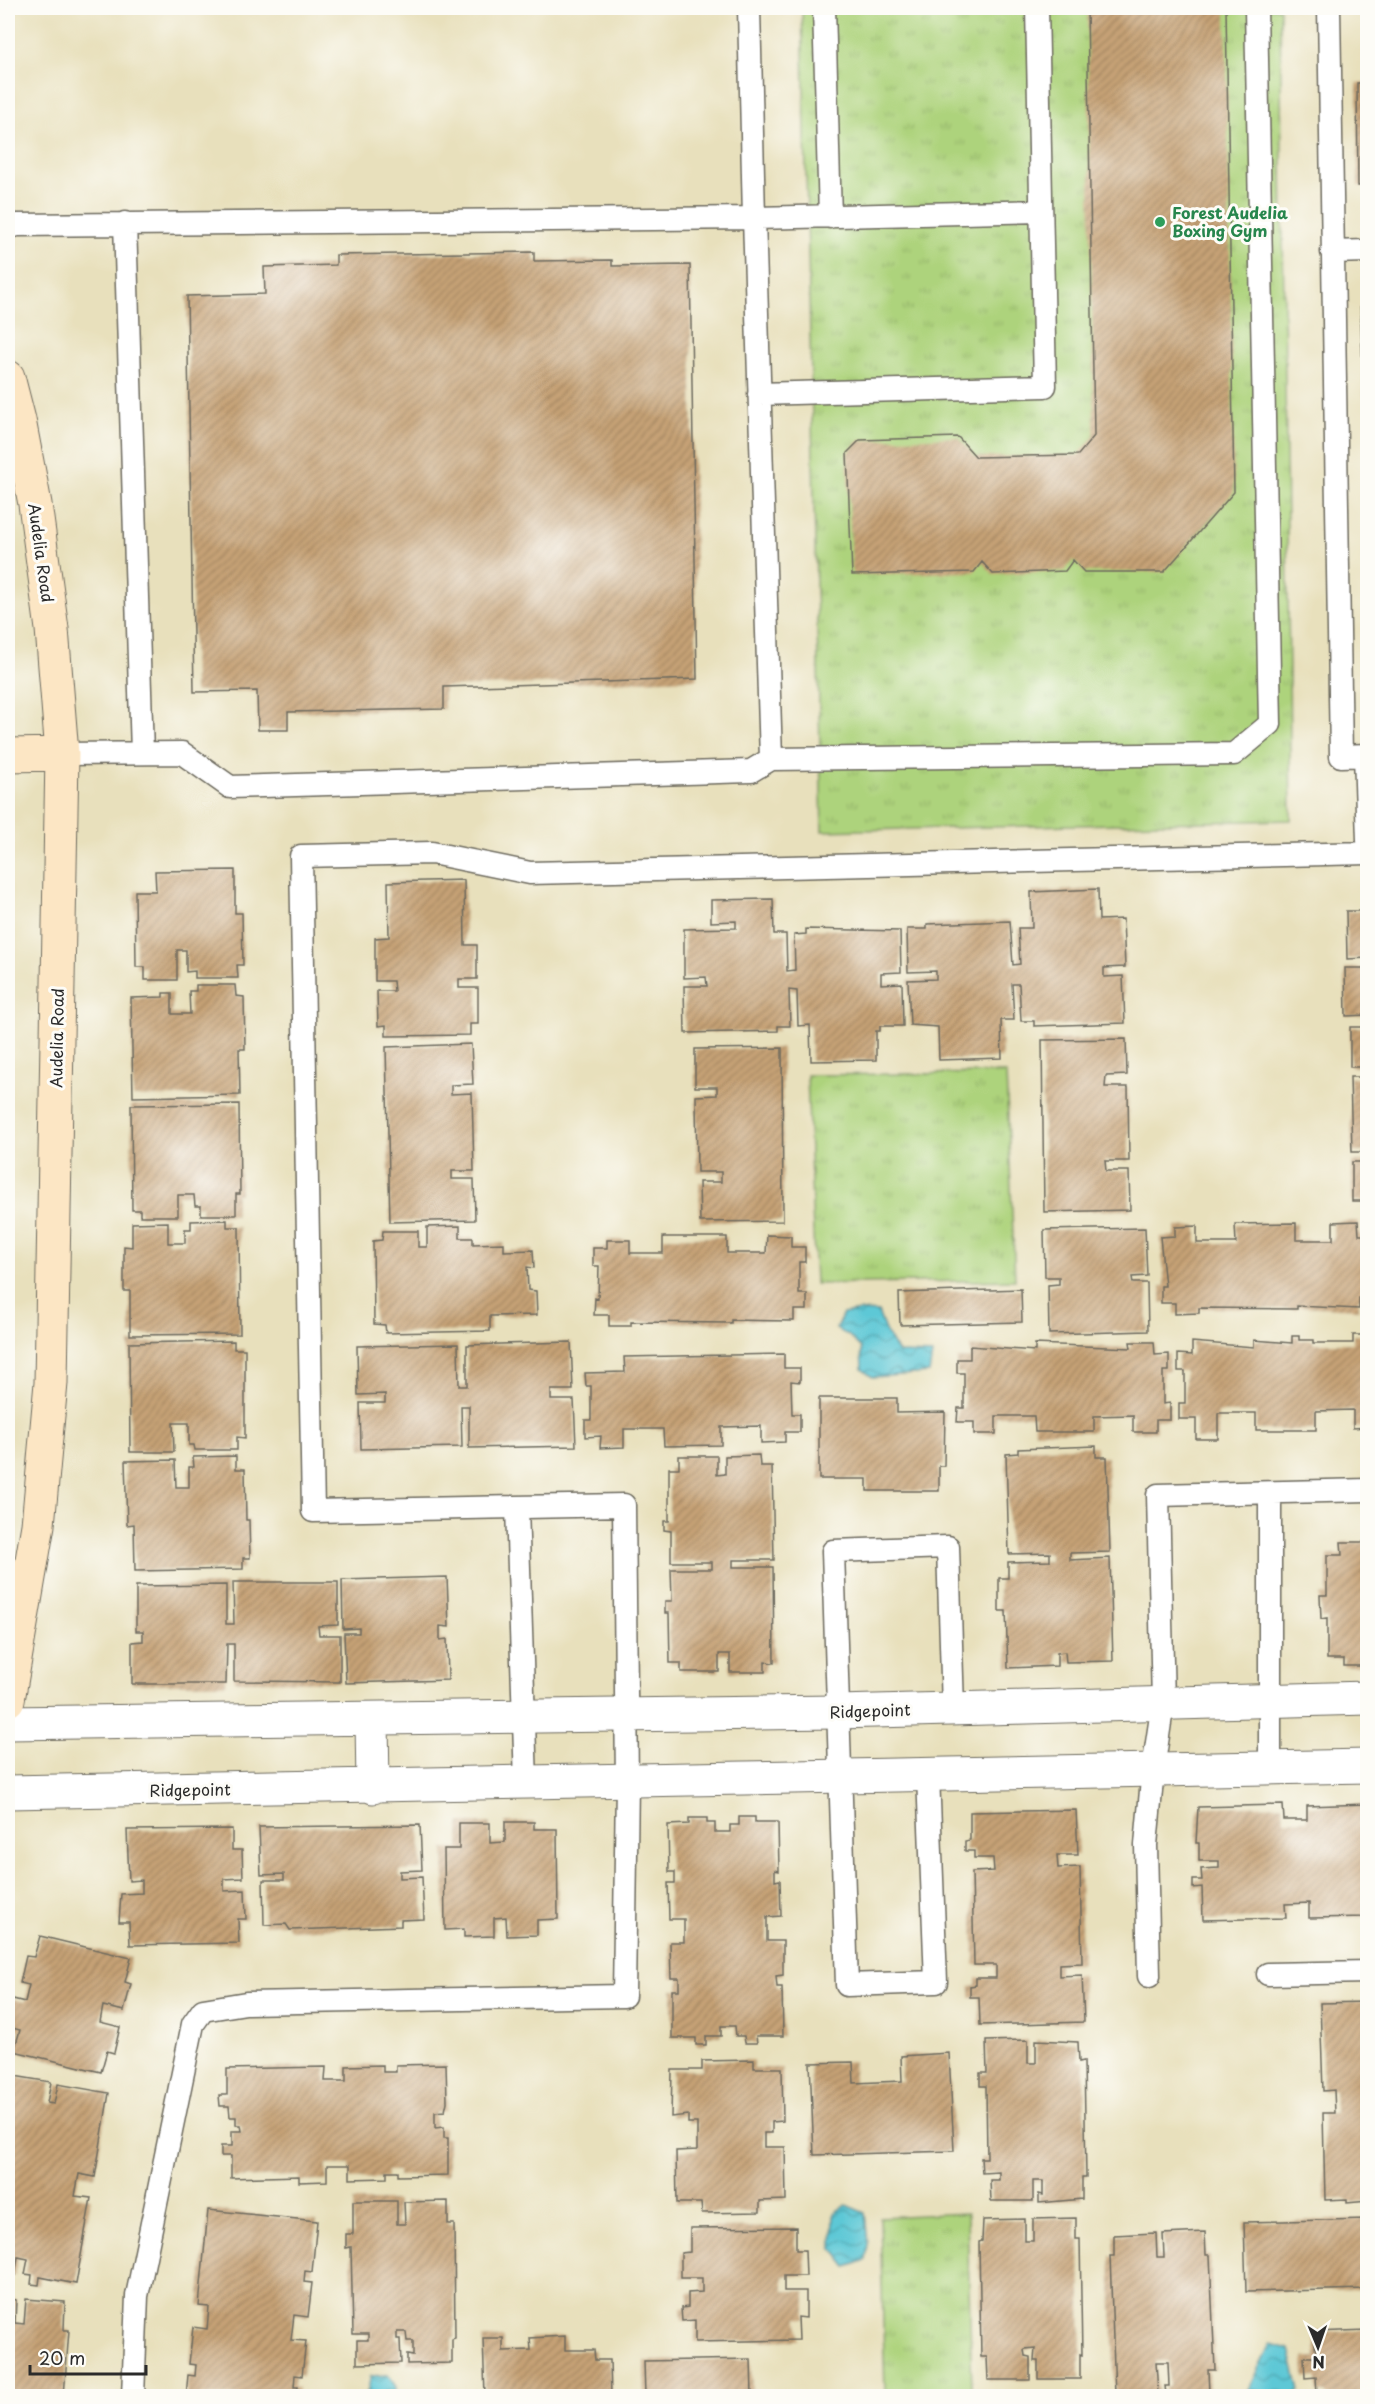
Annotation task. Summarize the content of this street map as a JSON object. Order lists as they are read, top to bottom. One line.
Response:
{"streets":{"main road":["Audelia Road"],"street":["Ridgepoint"]},"places":["Forest Audelia Boxing Gym"],"scale_bar":"20 m","north":"bottom"}
